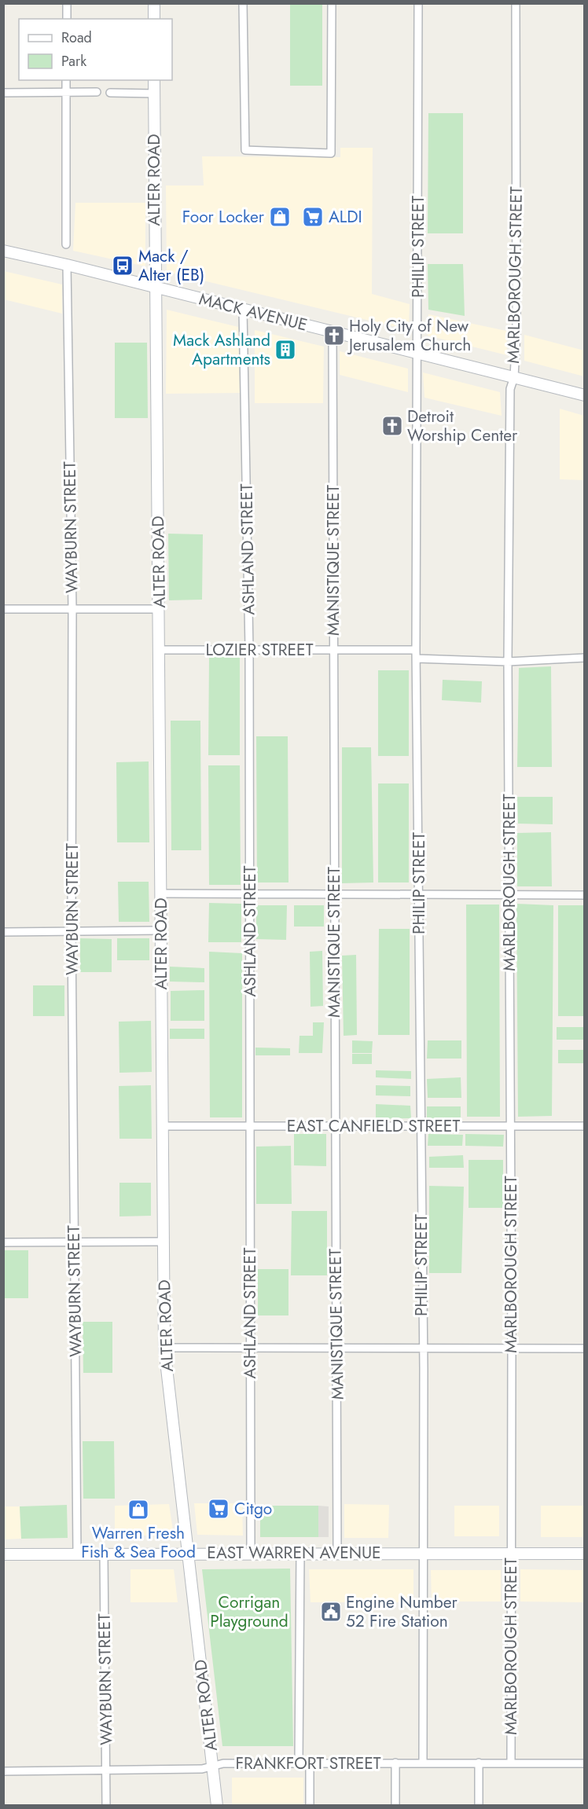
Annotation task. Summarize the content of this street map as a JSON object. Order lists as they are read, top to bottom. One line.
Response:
{"streets":{"street":["ALTER ROAD","PHILIP STREET","MARLBOROUGH STREET","MACK AVENUE","WAYBURN STREET","ASHLAND STREET","MANISTIQUE STREET","LOZIER STREET","EAST CANFIELD STREET","EAST WARREN AVENUE","FRANKFORT STREET"]},"crossings":[["ALTER ROAD","MACK AVENUE"],["ALTER ROAD","LOZIER STREET"],["ALTER ROAD","EAST CANFIELD STREET"],["ALTER ROAD","EAST WARREN AVENUE"],["ALTER ROAD","FRANKFORT STREET"],["PHILIP STREET","MACK AVENUE"],["PHILIP STREET","LOZIER STREET"],["PHILIP STREET","EAST CANFIELD STREET"],["PHILIP STREET","EAST WARREN AVENUE"],["PHILIP STREET","FRANKFORT STREET"],["MARLBOROUGH STREET","MACK AVENUE"],["MARLBOROUGH STREET","EAST CANFIELD STREET"],["MARLBOROUGH STREET","EAST WARREN AVENUE"],["MARLBOROUGH STREET","FRANKFORT STREET"],["MACK AVENUE","WAYBURN STREET"],["MACK AVENUE","ASHLAND STREET"],["MACK AVENUE","MANISTIQUE STREET"],["WAYBURN STREET","EAST WARREN AVENUE"],["WAYBURN STREET","FRANKFORT STREET"],["ASHLAND STREET","LOZIER STREET"],["ASHLAND STREET","EAST CANFIELD STREET"],["ASHLAND STREET","EAST WARREN AVENUE"],["MANISTIQUE STREET","LOZIER STREET"],["MANISTIQUE STREET","EAST CANFIELD STREET"],["MANISTIQUE STREET","EAST WARREN AVENUE"]],"parks":["Corrigan Playground"],"places":{"shop":["Foor Locker","Warren Fresh Fish & Sea Food"],"supermarket":["ALDI","Citgo"],"bus stop":["Mack / Alter (EB)"],"church":["Holy City of New Jerusalem Church","Detroit Worship Center"],"building":["Mack Ashland Apartments"],"public building":["Engine Number 52 Fire Station"]},"legend":["Road","Park"]}
